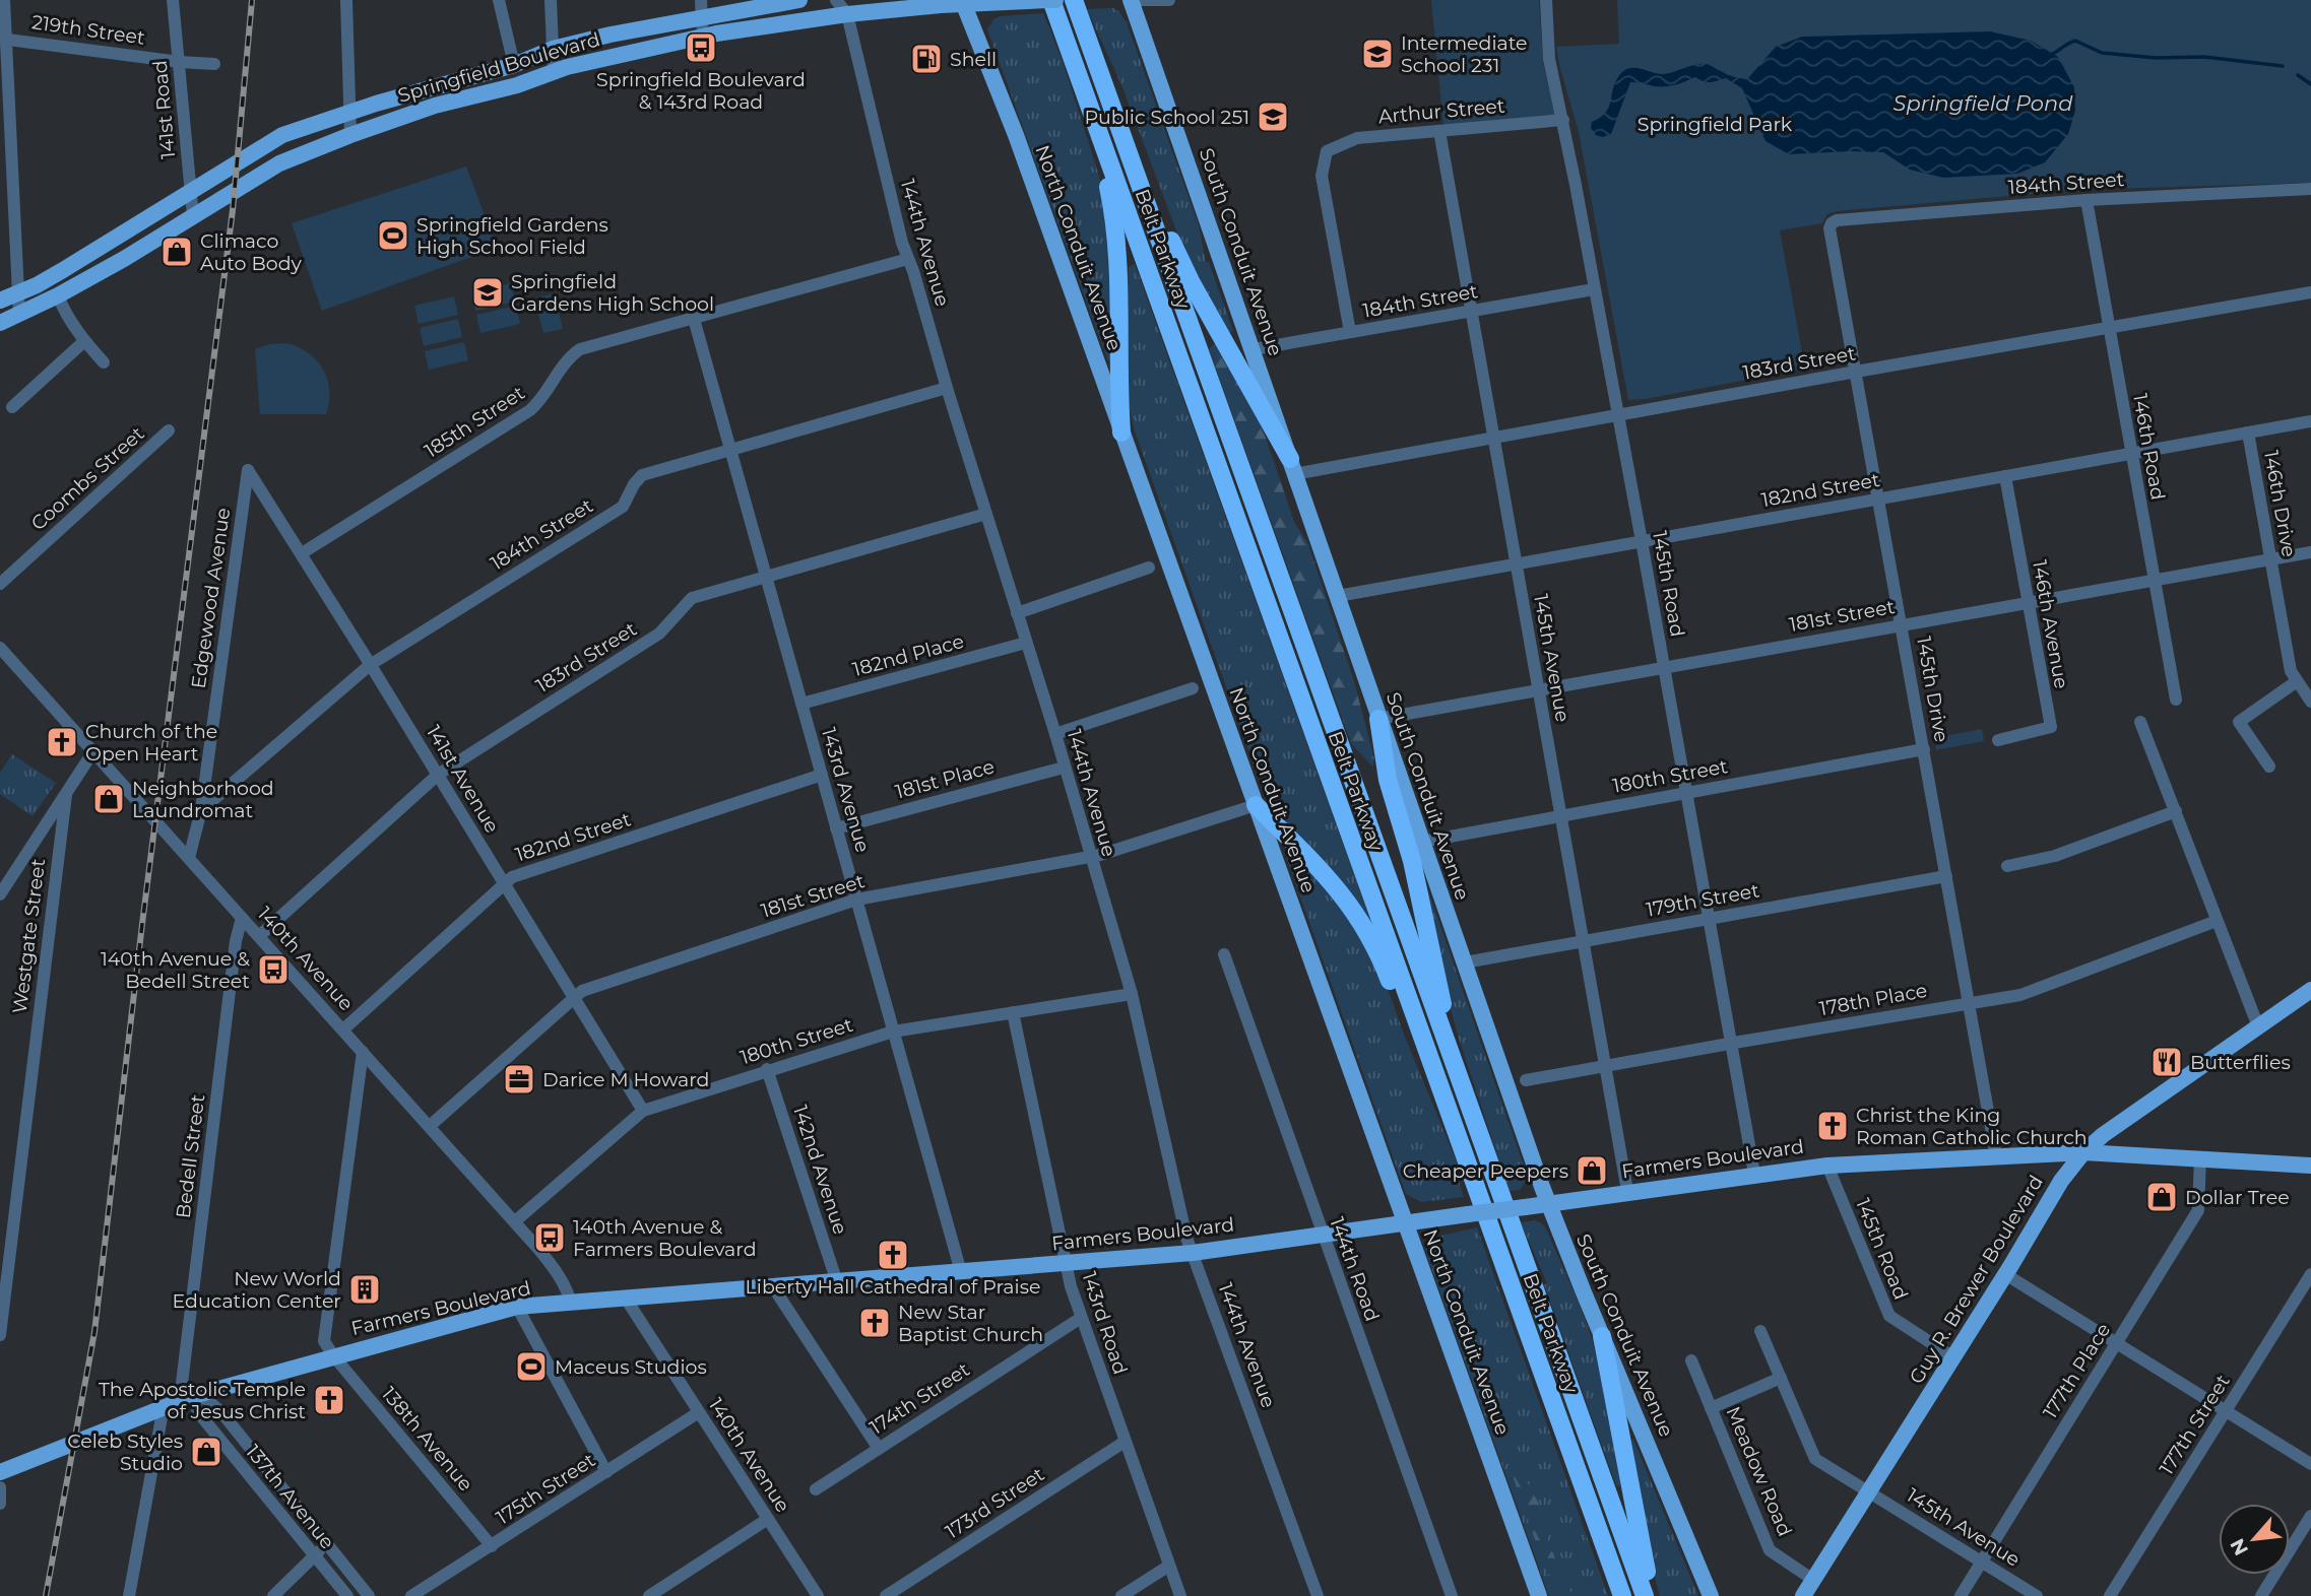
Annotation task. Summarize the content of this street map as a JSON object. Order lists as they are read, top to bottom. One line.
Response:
{"streets":{"highway":["Belt Parkway"],"main road":["Springfield Boulevard","North Conduit Avenue","South Conduit Avenue","Farmers Boulevard","Guy R. Brewer Boulevard"],"street":["219th Street","141st Road","Arthur Street","184th Street","144th Avenue","183rd Street","185th Street","146th Road","Coombs Street","182nd Street","146th Drive","145th Road","Edgewood Avenue","181st Street","146th Avenue","182nd Place","145th Avenue","145th Drive","180th Street","141st Avenue","181st Place","143rd Avenue","179th Street","Westgate Street","140th Avenue","178th Place","Bedell Street","142nd Avenue","144th Road","143rd Road","177th Place","174th Street","177th Street","138th Avenue","Meadow Road","175th Street","137th Avenue","173rd Street"]},"crossings":[["219th Street","141st Road"],["Springfield Boulevard","141st Road"],["Springfield Boulevard","144th Avenue"],["Springfield Boulevard","North Conduit Avenue"],["Springfield Boulevard","Belt Parkway"],["Arthur Street","184th Street"],["Arthur Street","145th Road"],["Arthur Street","145th Avenue"],["184th Street","144th Avenue"],["184th Street","South Conduit Avenue"],["184th Street","146th Road"],["184th Street","145th Road"],["184th Street","Edgewood Avenue"],["184th Street","145th Avenue"],["184th Street","145th Drive"],["184th Street","141st Avenue"],["184th Street","143rd Avenue"],["144th Avenue","183rd Street"],["144th Avenue","185th Street"],["144th Avenue","181st Street"],["144th Avenue","182nd Place"],["144th Avenue","180th Street"],["144th Avenue","181st Place"],["144th Avenue","Farmers Boulevard"],["North Conduit Avenue","181st Street"],["North Conduit Avenue","Farmers Boulevard"],["South Conduit Avenue","183rd Street"],["South Conduit Avenue","182nd Street"],["South Conduit Avenue","181st Street"],["South Conduit Avenue","180th Street"],["South Conduit Avenue","179th Street"],["South Conduit Avenue","Farmers Boulevard"],["183rd Street","146th Road"],["183rd Street","145th Road"],["183rd Street","145th Avenue"],["183rd Street","145th Drive"],["183rd Street","141st Avenue"],["183rd Street","143rd Avenue"],["183rd Street","140th Avenue"],["185th Street","141st Avenue"],["185th Street","143rd Avenue"],["146th Road","182nd Street"],["146th Road","181st Street"],["182nd Street","146th Drive"],["182nd Street","145th Road"],["182nd Street","146th Avenue"],["182nd Street","145th Avenue"],["182nd Street","145th Drive"],["182nd Street","141st Avenue"],["182nd Street","143rd Avenue"],["182nd Street","140th Avenue"],["146th Drive","181st Street"],["145th Road","181st Street"],["145th Road","180th Street"],["145th Road","179th Street"],["145th Road","178th Place"],["145th Road","Farmers Boulevard"],["145th Road","Guy R. Brewer Boulevard"],["Edgewood Avenue","141st Avenue"],["Edgewood Avenue","140th Avenue"],["181st Street","146th Avenue"],["181st Street","145th Avenue"],["181st Street","145th Drive"],["181st Street","141st Avenue"],["181st Street","143rd Avenue"],["181st Street","140th Avenue"],["182nd Place","143rd Avenue"],["145th Avenue","180th Street"],["145th Avenue","179th Street"],["145th Avenue","178th Place"],["145th Avenue","Farmers Boulevard"],["145th Avenue","Guy R. Brewer Boulevard"],["145th Avenue","177th Place"],["145th Drive","180th Street"],["145th Drive","179th Street"],["145th Drive","178th Place"],["145th Drive","Farmers Boulevard"],["180th Street","141st Avenue"],["180th Street","143rd Avenue"],["180th Street","140th Avenue"],["180th Street","142nd Avenue"],["180th Street","143rd Road"],["181st Place","143rd Avenue"],["143rd Avenue","Farmers Boulevard"],["140th Avenue","Bedell Street"],["140th Avenue","Farmers Boulevard"],["140th Avenue","175th Street"],["Bedell Street","Farmers Boulevard"],["Bedell Street","137th Avenue"],["Farmers Boulevard","142nd Avenue"],["Farmers Boulevard","144th Road"],["Farmers Boulevard","Guy R. Brewer Boulevard"],["Farmers Boulevard","143rd Road"],["Farmers Boulevard","177th Place"],["Farmers Boulevard","138th Avenue"],["Farmers Boulevard","137th Avenue"],["Guy R. Brewer Boulevard","Meadow Road"],["143rd Road","174th Street"],["143rd Road","173rd Street"],["138th Avenue","175th Street"]],"water":["Springfield Pond"],"parks":["Springfield Park"],"places":{"bus stop":["Springfield Boulevard & 143rd Road","140th Avenue & Bedell Street","140th Avenue & Farmers Boulevard"],"school or university":["Intermediate School 231","Public School 251","Springfield Gardens High School"],"fuel station":["Shell"],"sports":["Springfield Gardens High School Field","Maceus Studios"],"shop":["Climaco Auto Body","Neighborhood Laundromat","Cheaper Peepers","Dollar Tree","Celeb Styles Studio"],"church":["Church of the Open Heart","Christ the King Roman Catholic Church","Liberty Hall Cathedral of Praise","New Star Baptist Church","The Apostolic Temple of Jesus Christ"],"restaurant":["Butterflies"],"office":["Darice M Howard"],"building":["New World Education Center"]},"north":"bottom left"}
